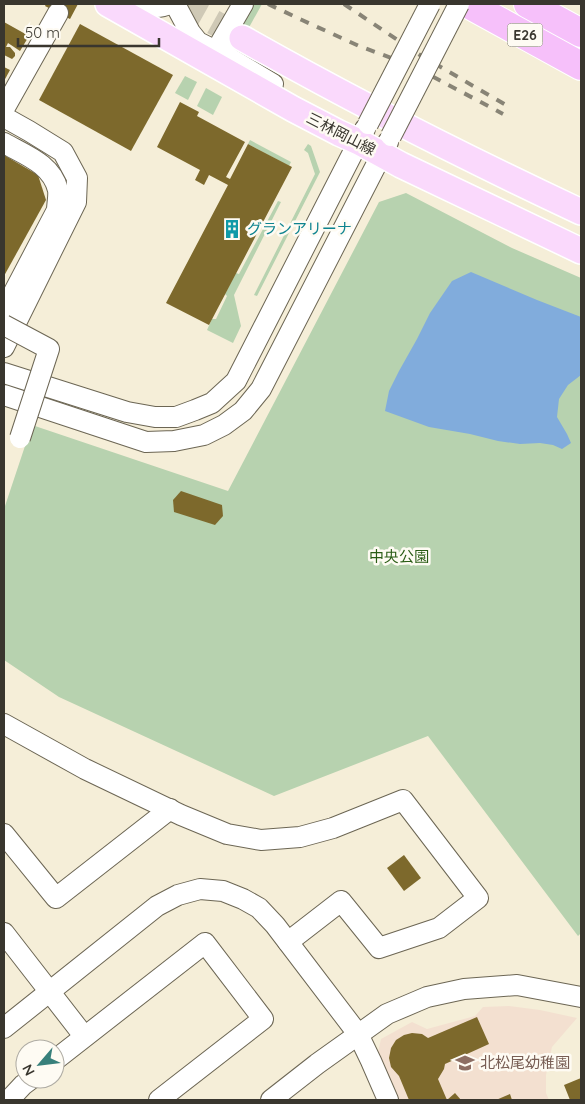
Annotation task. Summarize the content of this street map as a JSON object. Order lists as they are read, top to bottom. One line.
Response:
{"streets":{"highway":["E26"],"main road":["三林岡山線"]},"parks":["中央公園"],"places":{"building":["グランアリーナ"],"school or university":["北松尾幼稚園"]},"scale_bar":"50 m","north":"bottom left"}
